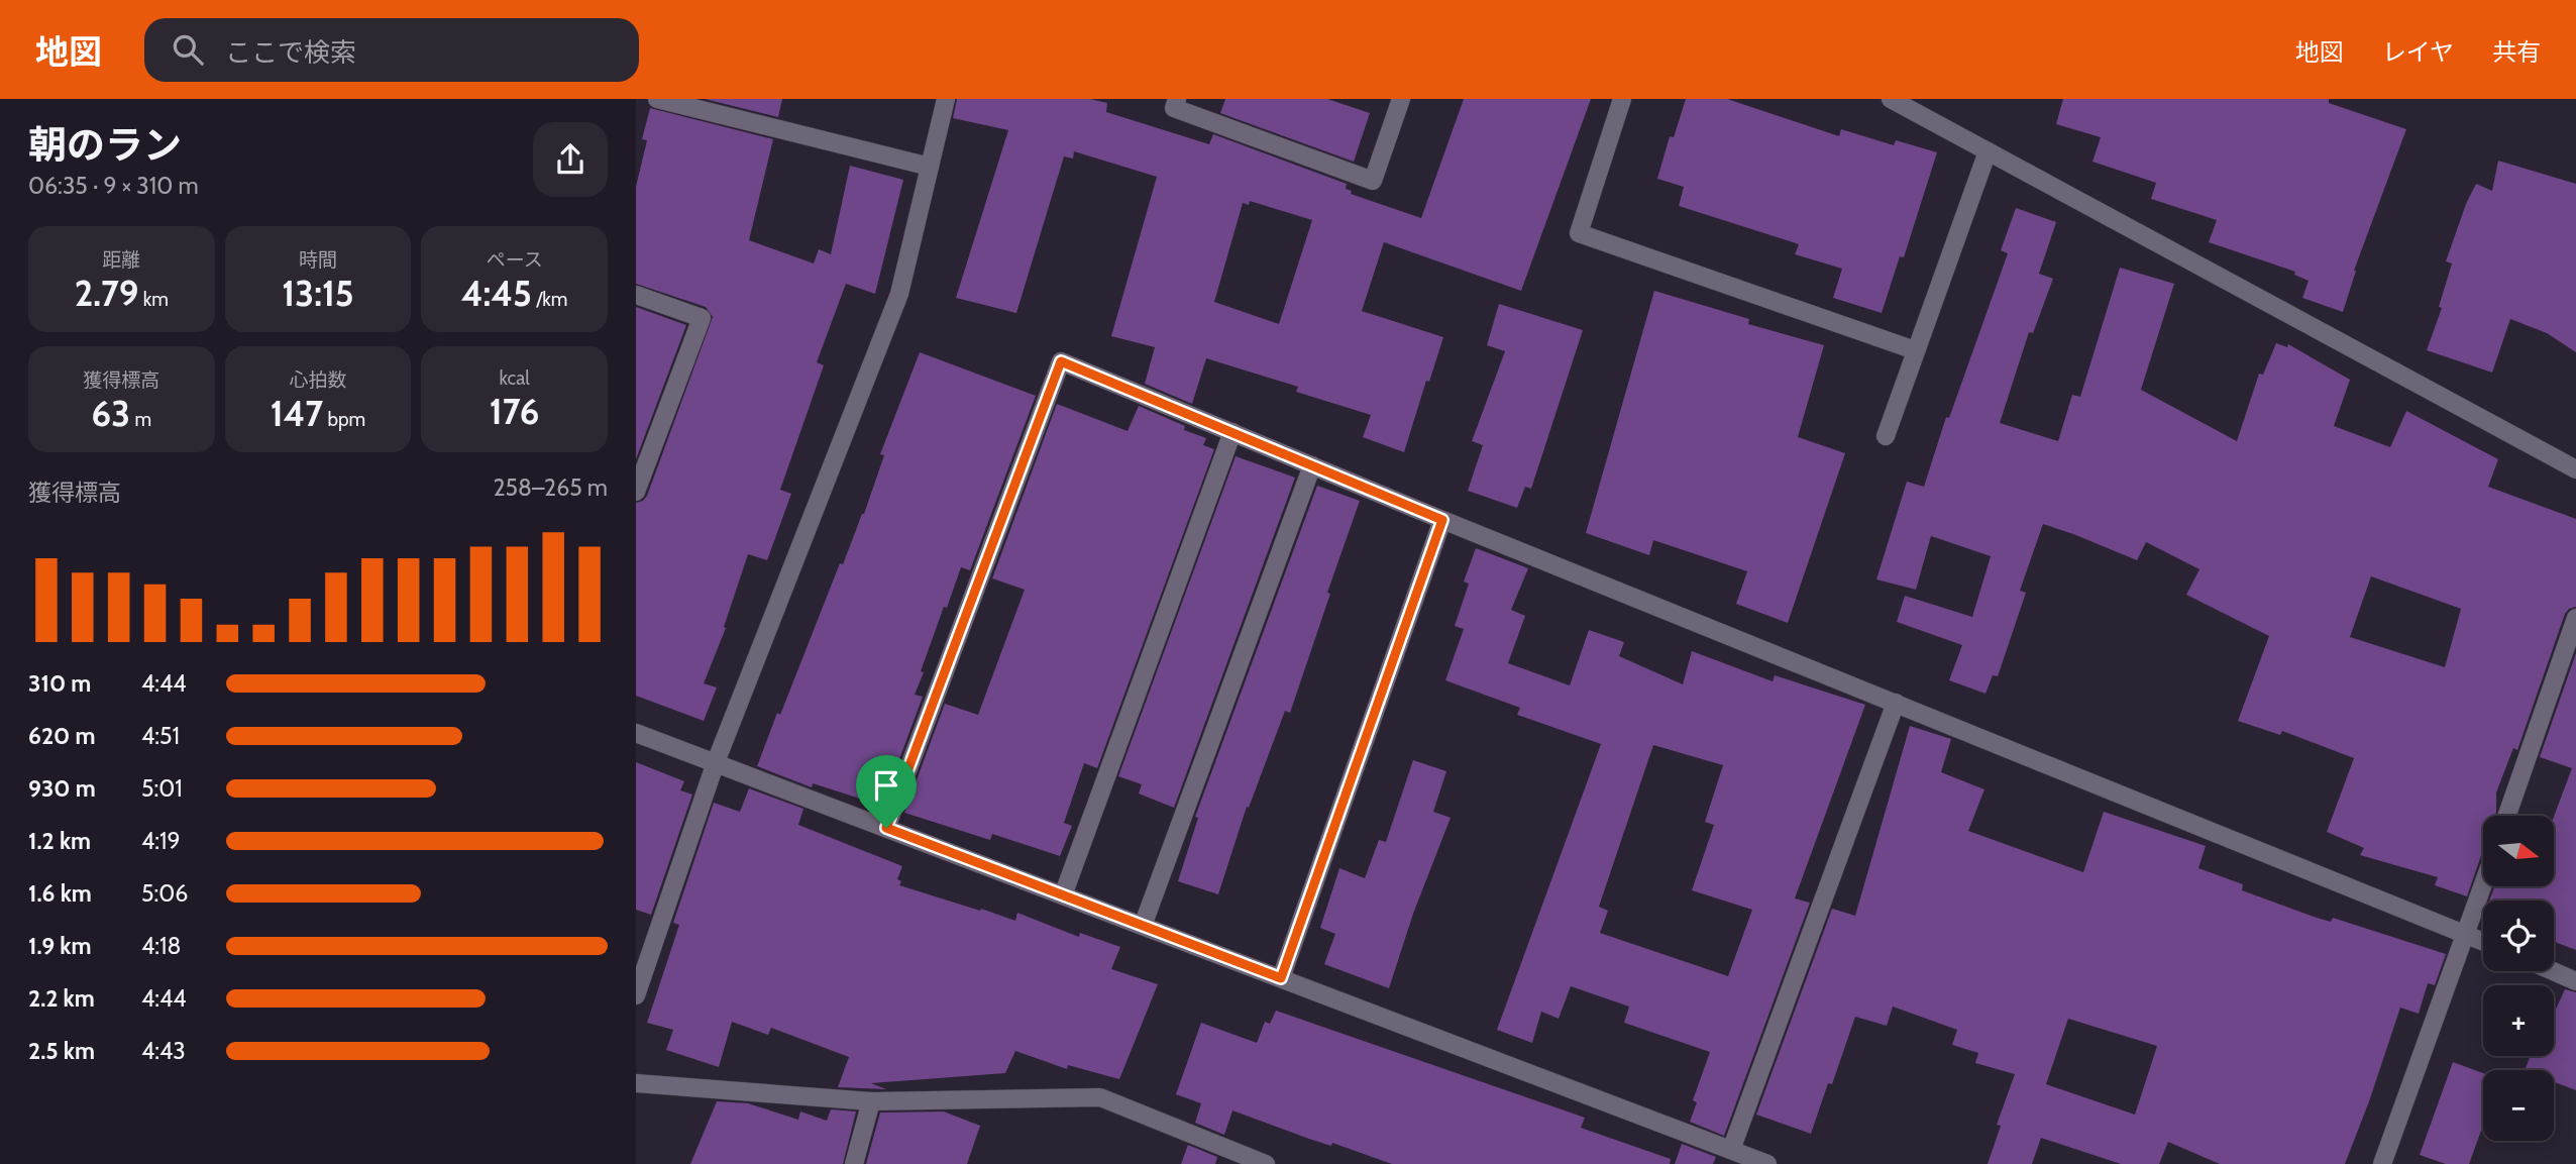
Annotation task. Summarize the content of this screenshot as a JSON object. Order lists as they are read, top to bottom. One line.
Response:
{"north":"right","page":{"header":"地図","search":"ここで検索","nav":["地図","レイヤ","共有"],"heading":["朝のラン","06:35 · 9 × 310 m"],"stats":[["距離","2.79 km"],["時間","13:15"],["ペース","4:45 /km"],["獲得標高","63 m"],["心拍数","147 bpm"],["kcal","176"]],"chart":["獲得標高","258–265 m"],"list":[{"name":"310 m","note":"4:44"},{"name":"620 m","note":"4:51"},{"name":"930 m","note":"5:01"},{"name":"1.2 km","note":"4:19"},{"name":"1.6 km","note":"5:06"},{"name":"1.9 km","note":"4:18"},{"name":"2.2 km","note":"4:44"},{"name":"2.5 km","note":"4:43"}],"map_buttons":["+","−"]}}
